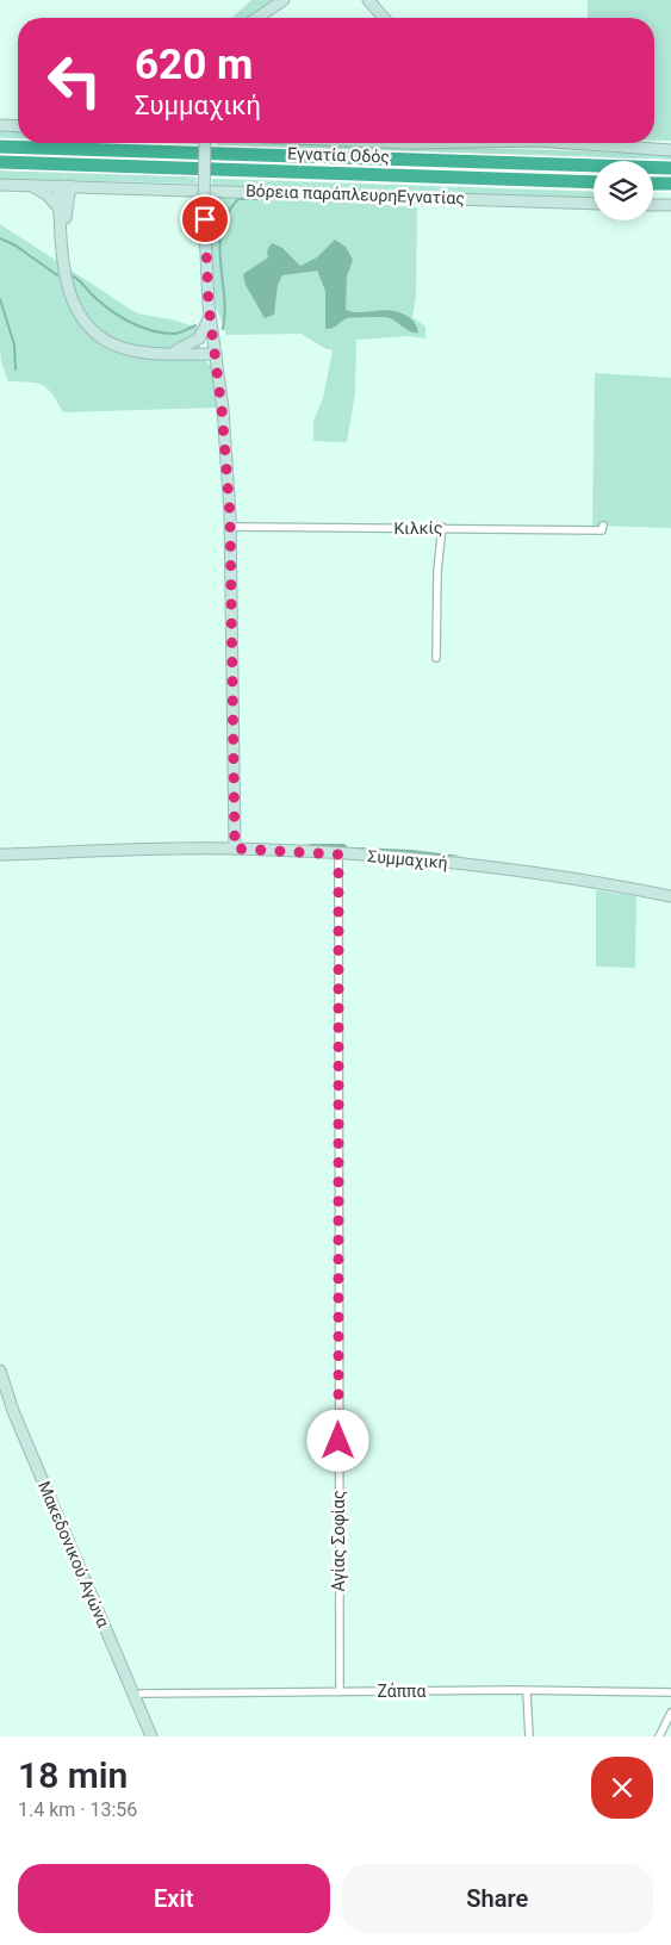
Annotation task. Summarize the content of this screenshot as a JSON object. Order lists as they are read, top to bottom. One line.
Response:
{"streets":{"highway":["Εγνατία Οδός"],"street":["Βόρεια παράπλευρηΕγνατίας","Κιλκίς","Συμμαχική","Αγίας Σοφίας","Μακεδονικού Αγώνα","Ζάππα"]},"crossings":[["Συμμαχική","Αγίας Σοφίας"],["Αγίας Σοφίας","Ζάππα"],["Μακεδονικού Αγώνα","Ζάππα"]],"page":{"turn":["620 m","Συμμαχική"],"heading":["18 min","1.4 km · 13:56"],"buttons":["Exit","Share"]}}
